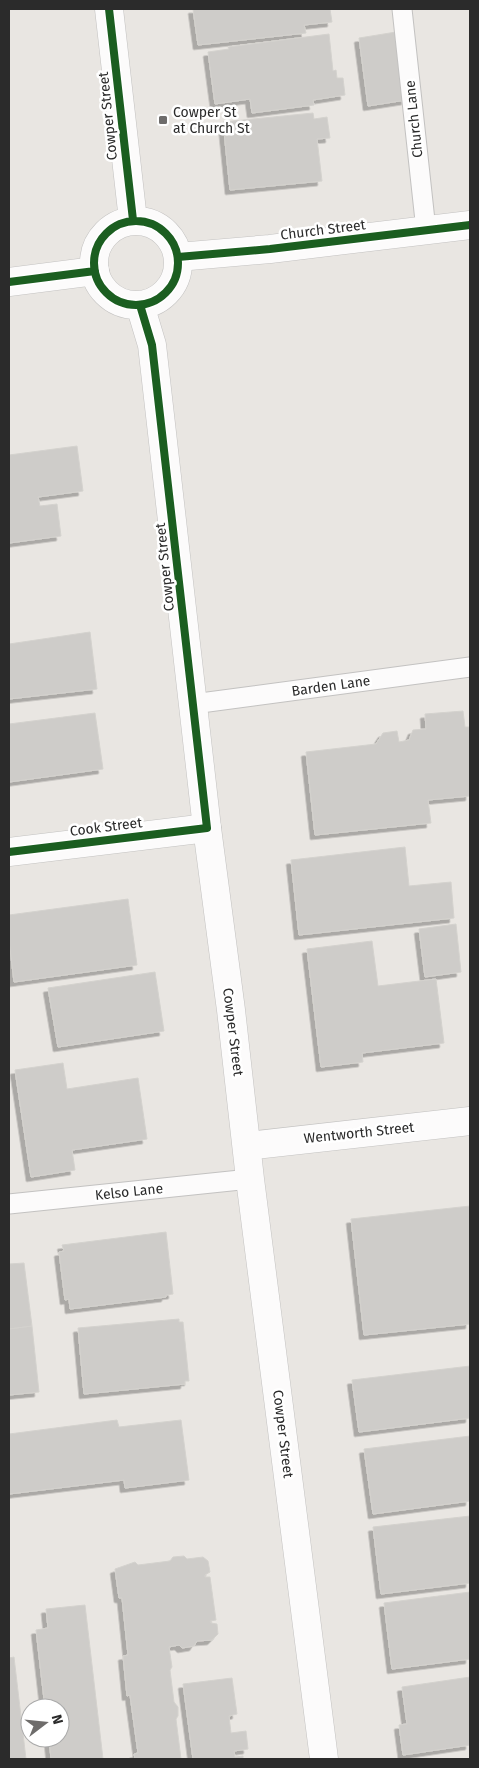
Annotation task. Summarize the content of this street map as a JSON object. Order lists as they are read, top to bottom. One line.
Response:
{"streets":{"main road":["Cowper Street","Church Street","Cook Street","Wentworth Street"],"lane":["Church Lane","Barden Lane","Kelso Lane"]},"crossings":[["Cowper Street","Church Street"],["Cowper Street","Barden Lane"],["Cowper Street","Cook Street"],["Cowper Street","Wentworth Street"],["Cowper Street","Kelso Lane"],["Church Lane","Church Street"]],"places":{"transit":["Cowper St at Church St"]},"north":"right"}
